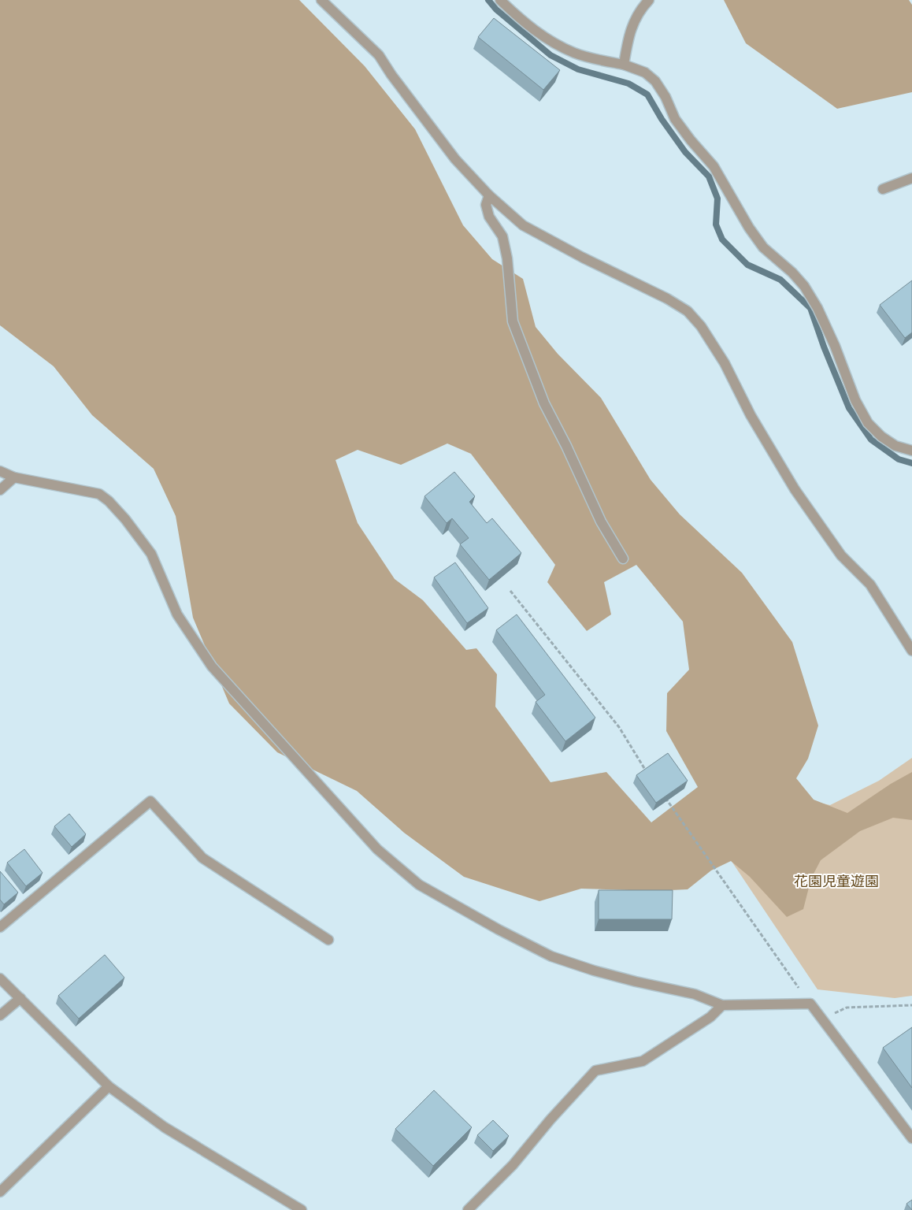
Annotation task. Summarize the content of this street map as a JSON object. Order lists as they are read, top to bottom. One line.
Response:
{"parks":["花園児童遊園"]}
